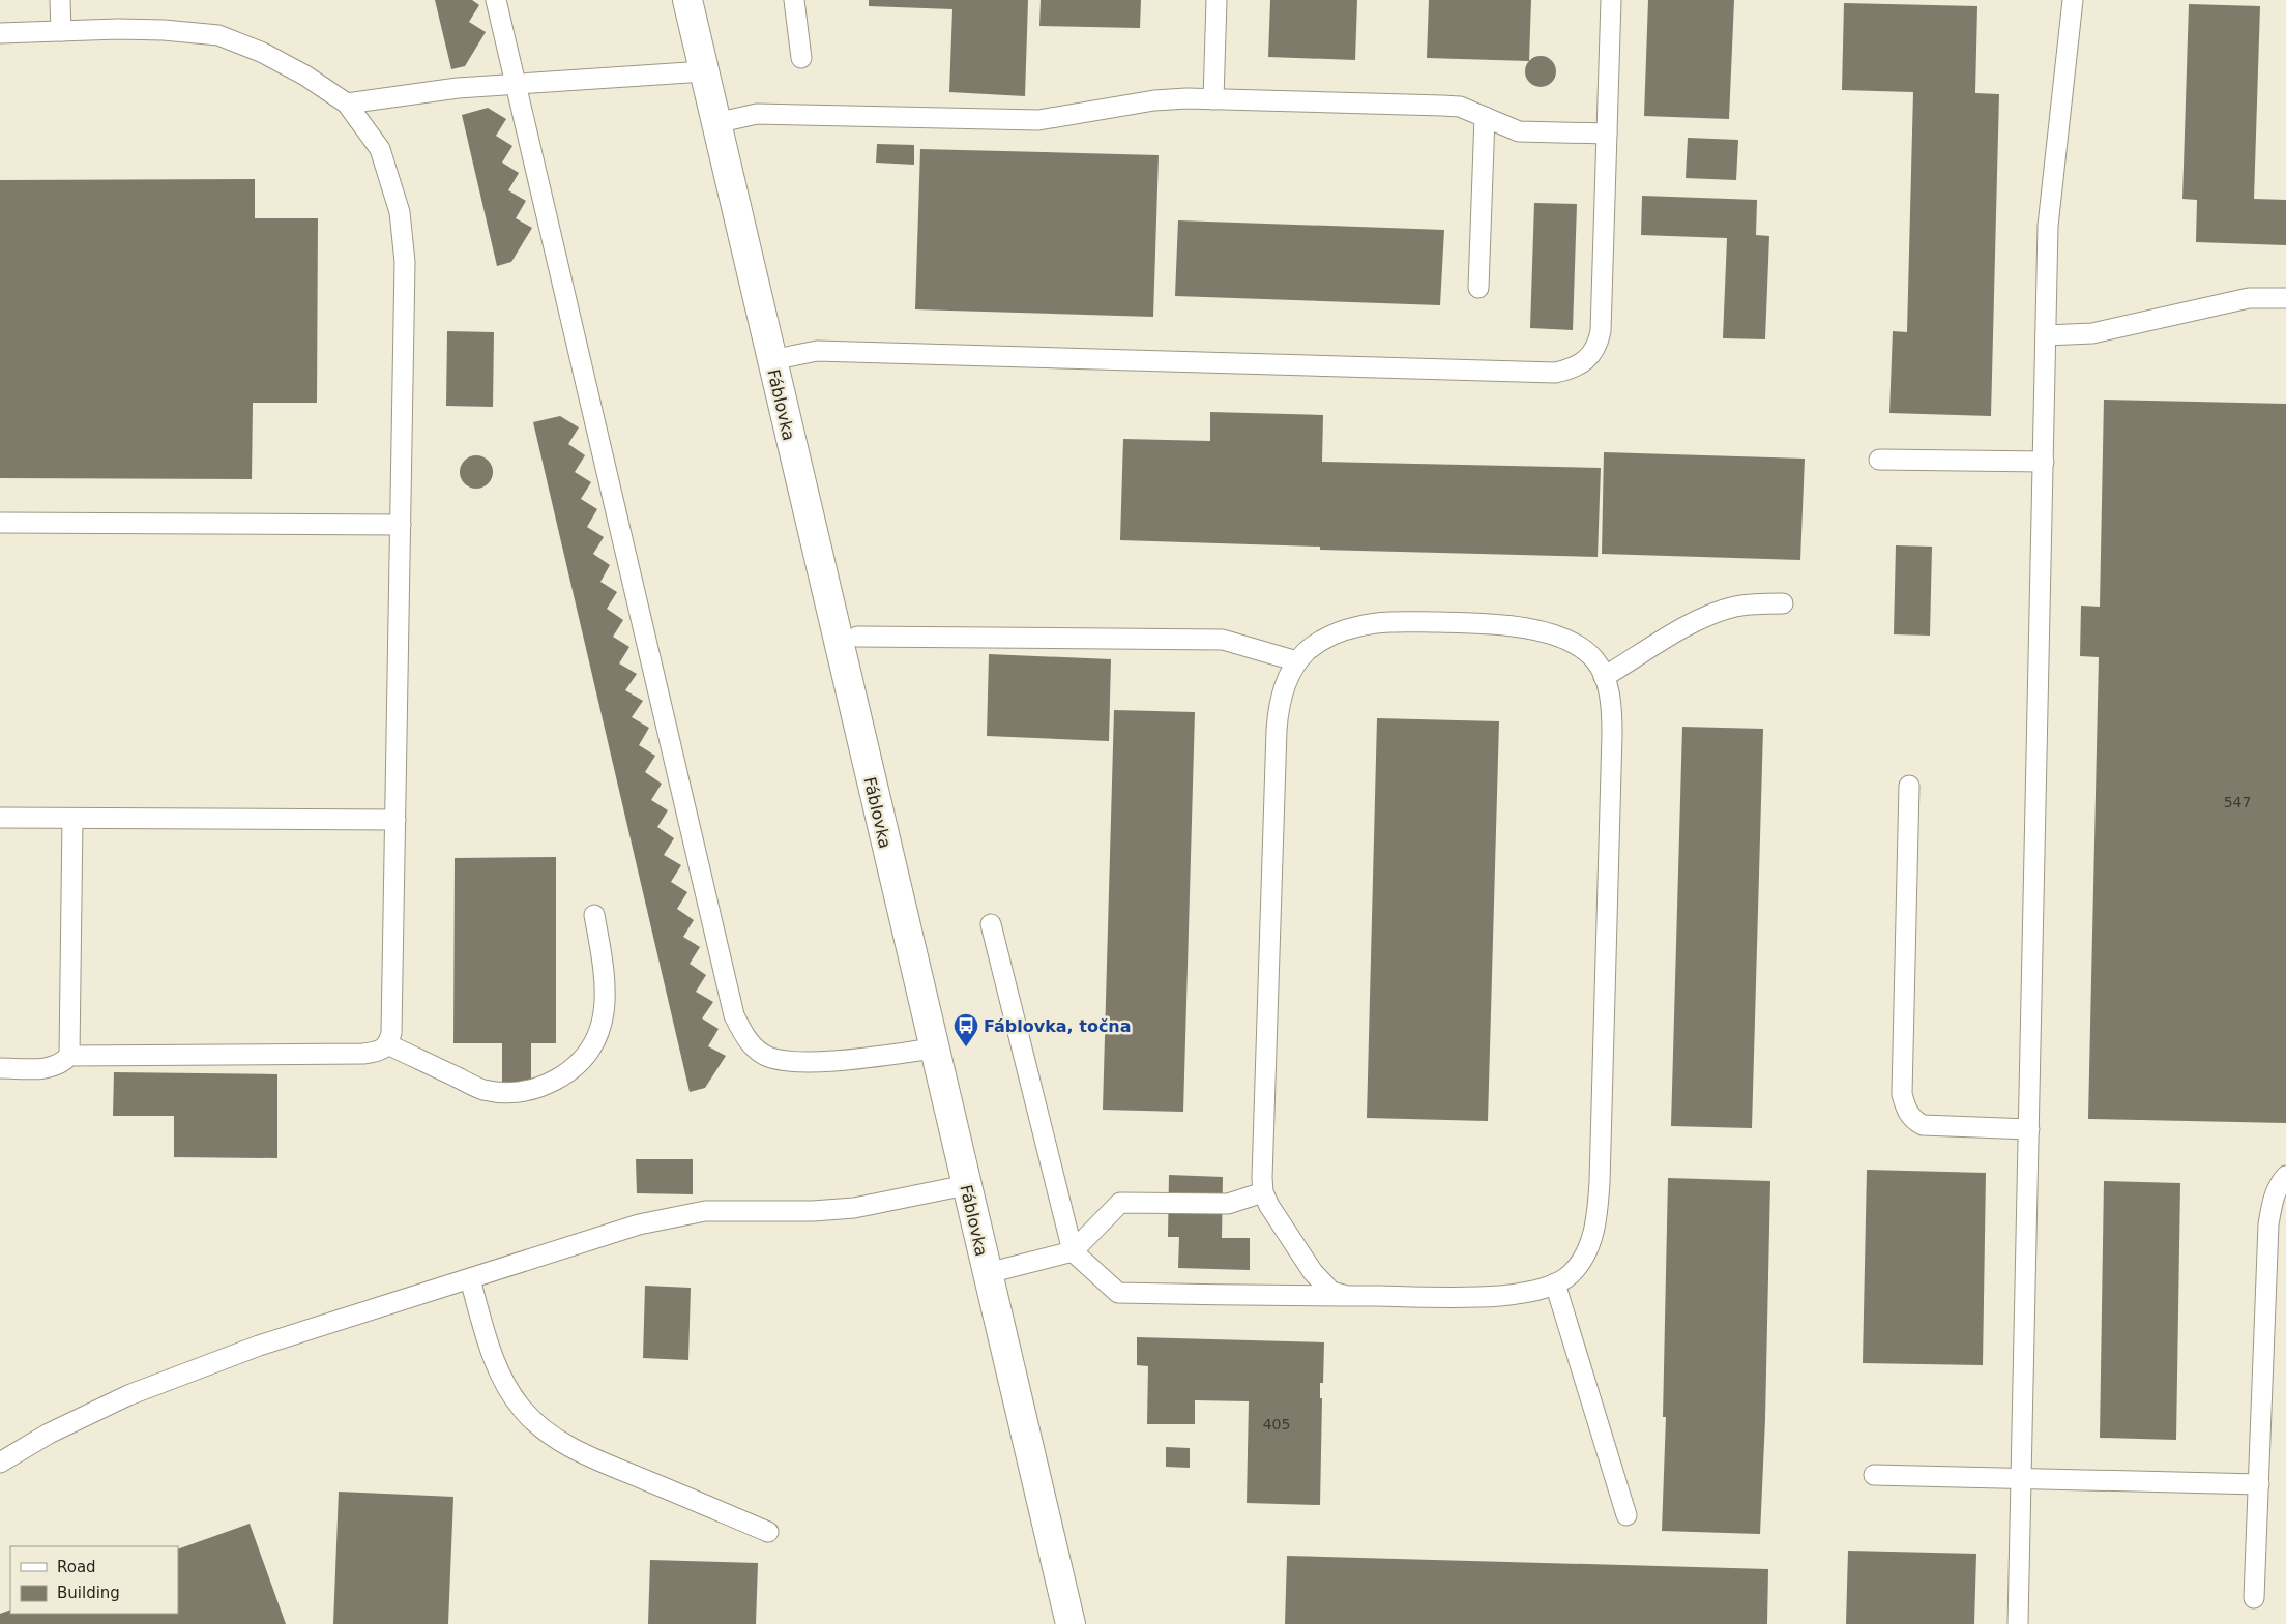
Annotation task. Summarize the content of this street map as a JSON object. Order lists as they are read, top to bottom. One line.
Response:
{"streets":{"street":["Fáblovka"]},"places":{"bus stop":["Fáblovka, točna"]},"house_numbers":["547","405"],"legend":["Road","Building"]}
